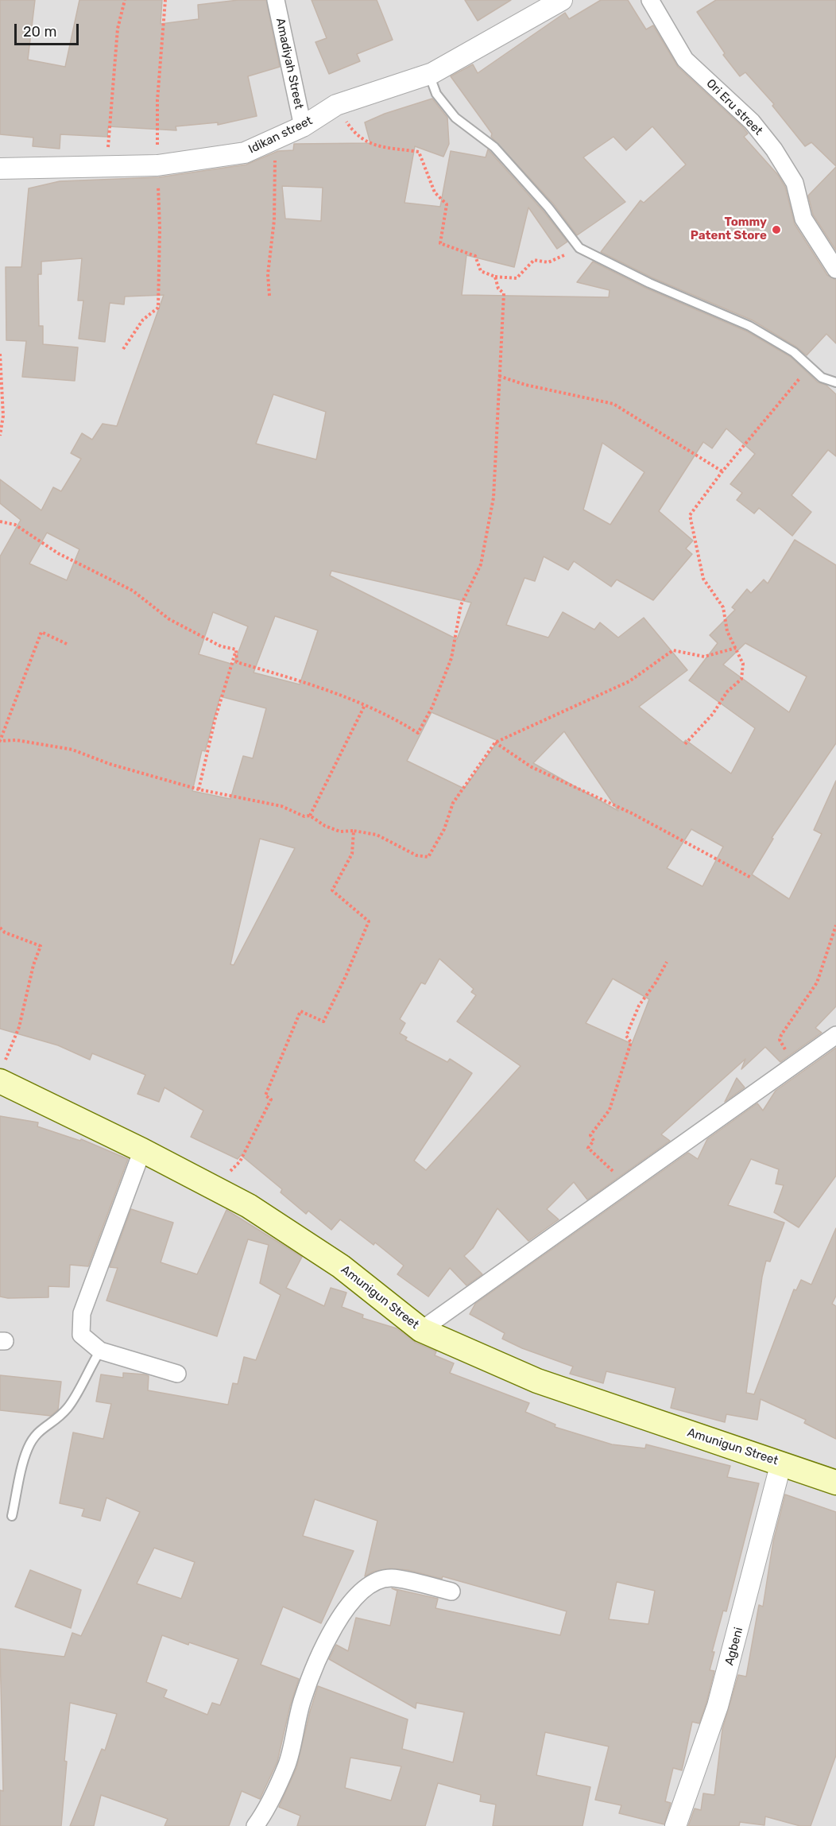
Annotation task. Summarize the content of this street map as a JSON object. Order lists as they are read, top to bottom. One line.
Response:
{"streets":{"main road":["Amunigun Street"],"street":["Amadiyah Street","Ori Eru street","Idikan street","Agbeni"]},"crossings":[["Amadiyah Street","Idikan street"],["Amunigun Street","Agbeni"]],"places":["Tommy Patent Store"],"scale_bar":"20 m"}
